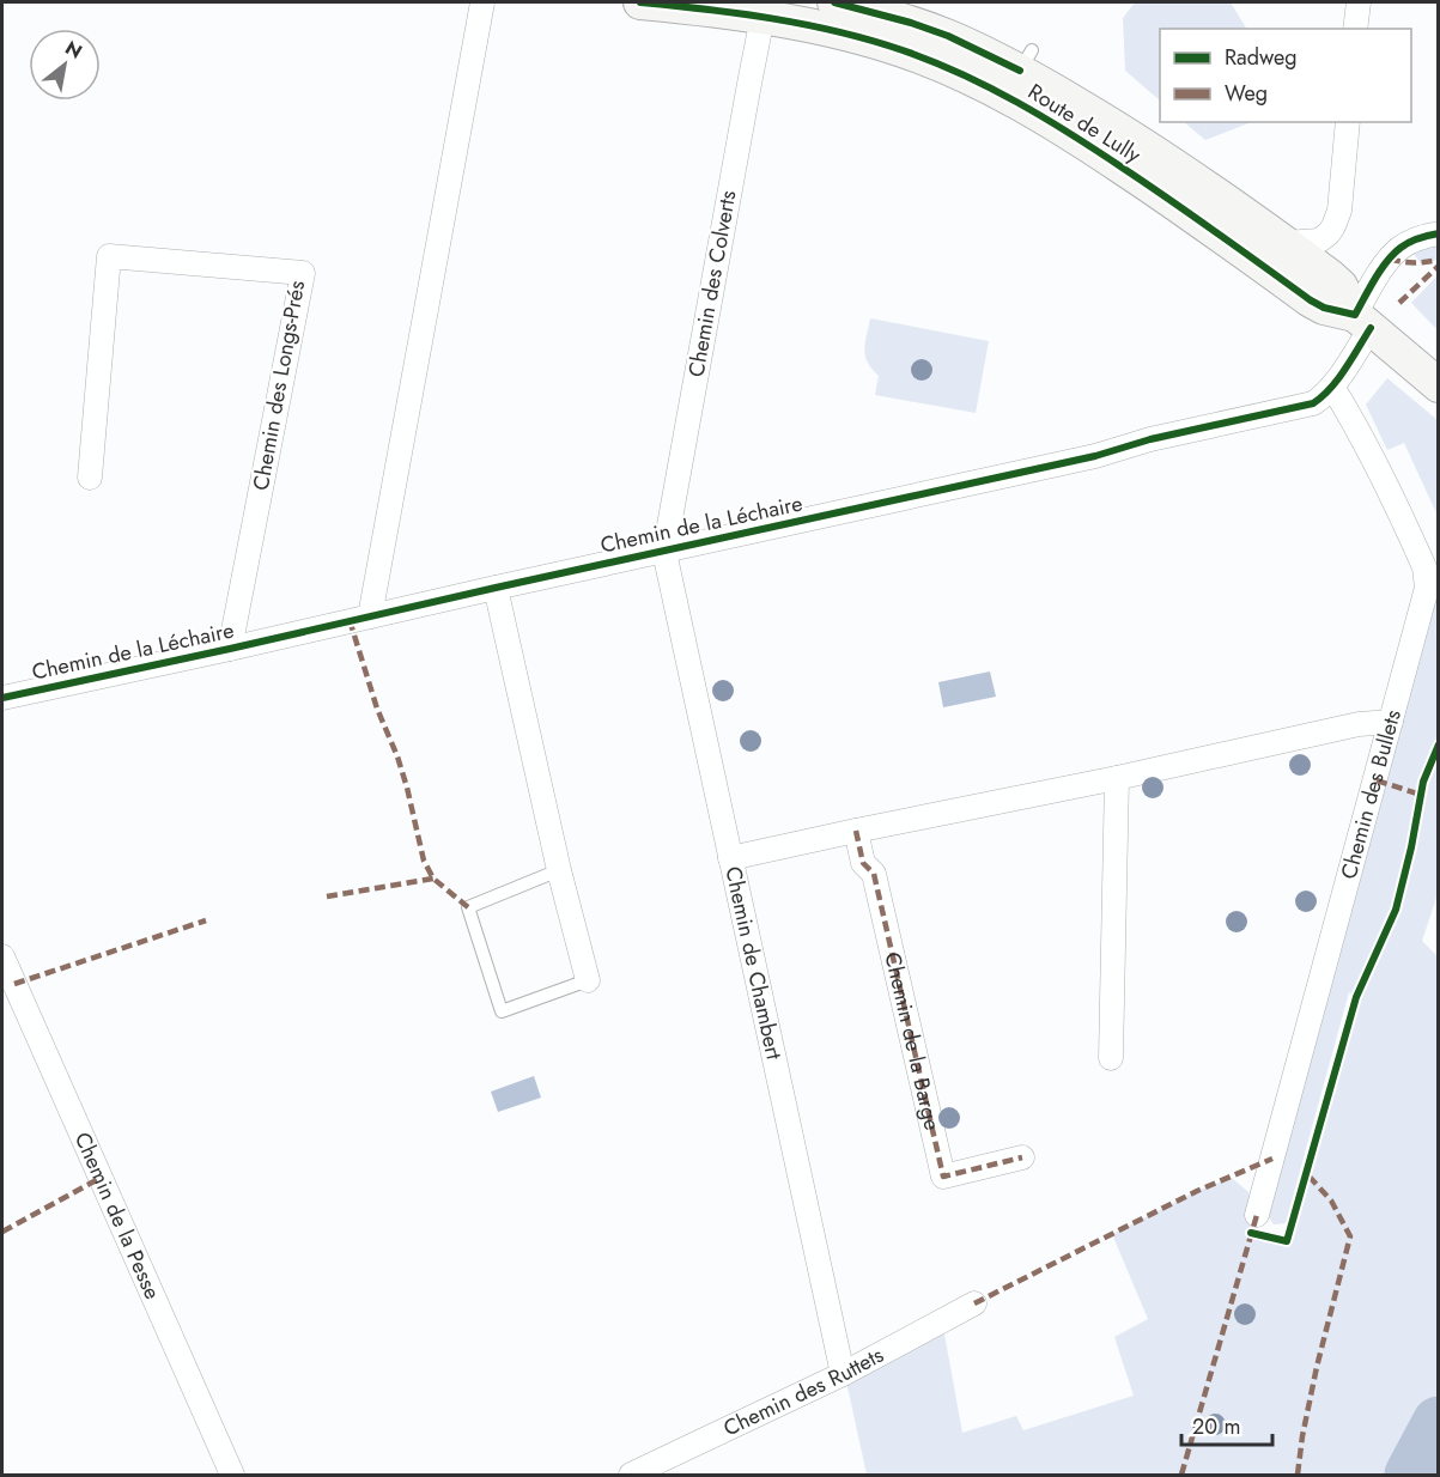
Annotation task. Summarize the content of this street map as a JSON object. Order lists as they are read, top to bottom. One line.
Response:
{"streets":{"main road":["Route de Lully"],"street":["Chemin des Colverts","Chemin des Longs-Prés","Chemin de la Léchaire","Chemin des Bullets","Chemin de Chambert","Chemin de la Barge","Chemin de la Pesse","Chemin des Ruttets"]},"crossings":[["Route de Lully","Chemin des Colverts"],["Route de Lully","Chemin de la Léchaire"],["Chemin des Colverts","Chemin de la Léchaire"],["Chemin des Colverts","Chemin de Chambert"],["Chemin des Longs-Prés","Chemin de la Léchaire"],["Chemin de la Léchaire","Chemin des Bullets"],["Chemin de la Léchaire","Chemin de Chambert"],["Chemin de Chambert","Chemin des Ruttets"]],"legend":["Radweg","Weg"],"scale_bar":"20 m","north":"top right"}
